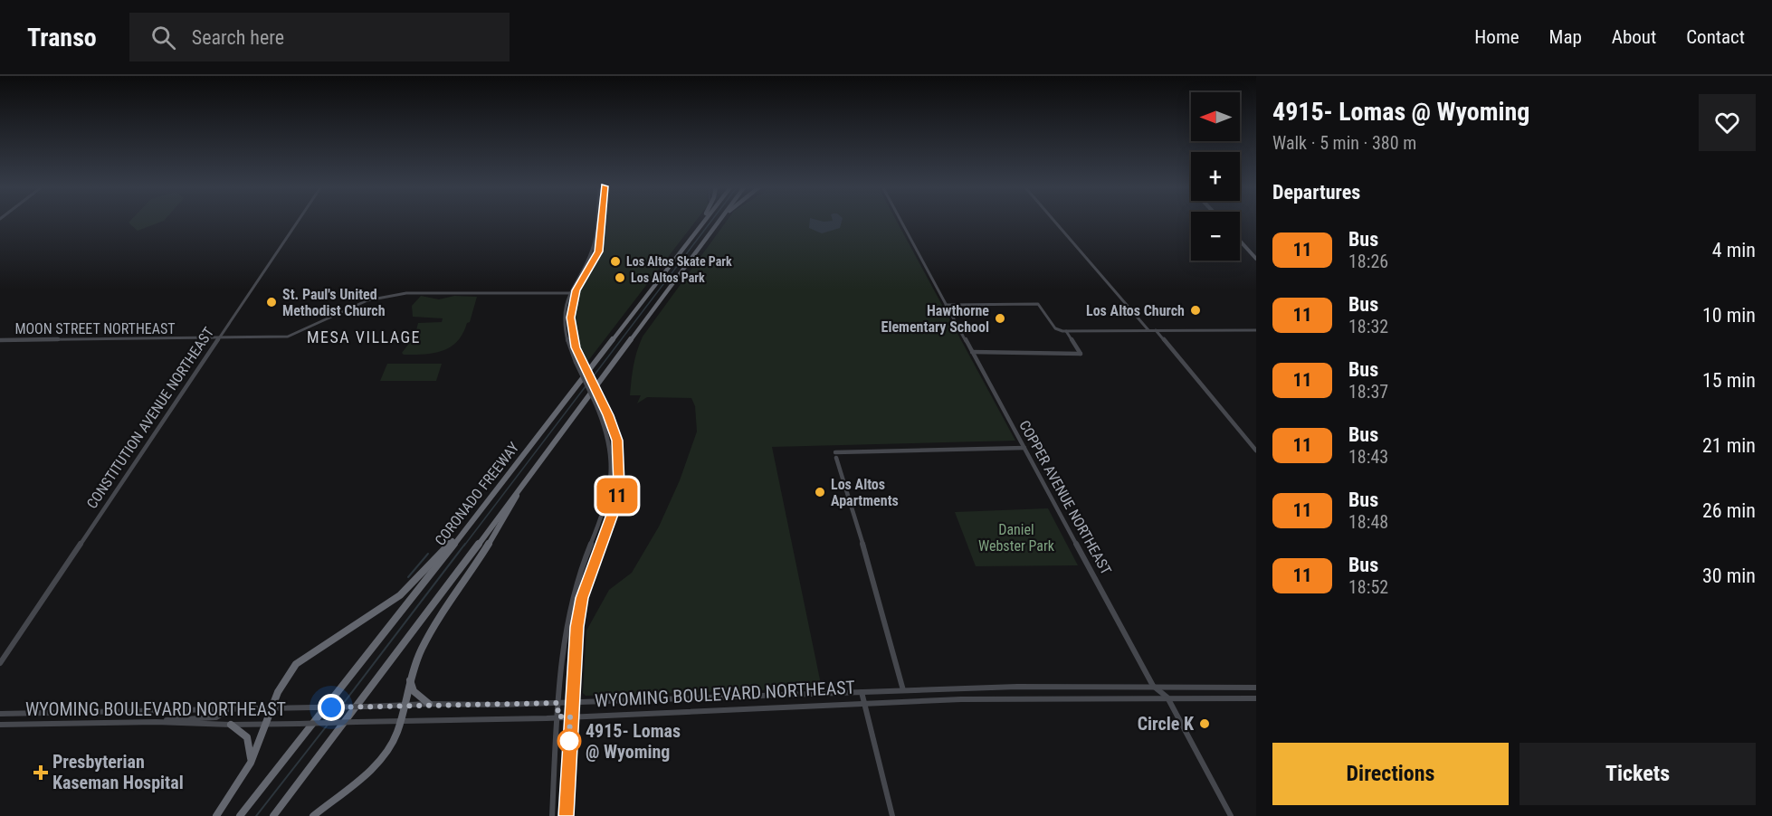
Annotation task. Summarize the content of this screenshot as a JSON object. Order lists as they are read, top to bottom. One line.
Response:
{"streets":{"highway":["CORONADO FREEWAY"],"street":["MOON STREET NORTHEAST","CONSTITUTION AVENUE NORTHEAST","COPPER AVENUE NORTHEAST","WYOMING BOULEVARD NORTHEAST"]},"crossings":[["MOON STREET NORTHEAST","CONSTITUTION AVENUE NORTHEAST"],["COPPER AVENUE NORTHEAST","WYOMING BOULEVARD NORTHEAST"]],"districts":["MESA VILLAGE"],"parks":["Daniel Webster Park"],"places":{"other":["Los Altos Skate Park","Los Altos Park","St. Paul's United Methodist Church","Los Altos Church","Hawthorne Elementary School","Los Altos Apartments","Circle K","4915- Lomas @ Wyoming"],"health":["Presbyterian Kaseman Hospital"]},"lines":["bus line 11"],"north":"left","page":{"header":"Transo","search":"Search here","nav":["Home","Map","About","Contact"],"on_map":"11","heading":[["4915- Lomas @ Wyoming","Walk · 5 min · 380 m"],"Departures"],"map_buttons":["+","−"],"list":[{"mark":"11","name":"Bus","note":"18:26","value":"4 min"},{"mark":"11","name":"Bus","note":"18:32","value":"10 min"},{"mark":"11","name":"Bus","note":"18:37","value":"15 min"},{"mark":"11","name":"Bus","note":"18:43","value":"21 min"},{"mark":"11","name":"Bus","note":"18:48","value":"26 min"},{"mark":"11","name":"Bus","note":"18:52","value":"30 min"}],"buttons":["Directions","Tickets"]}}
